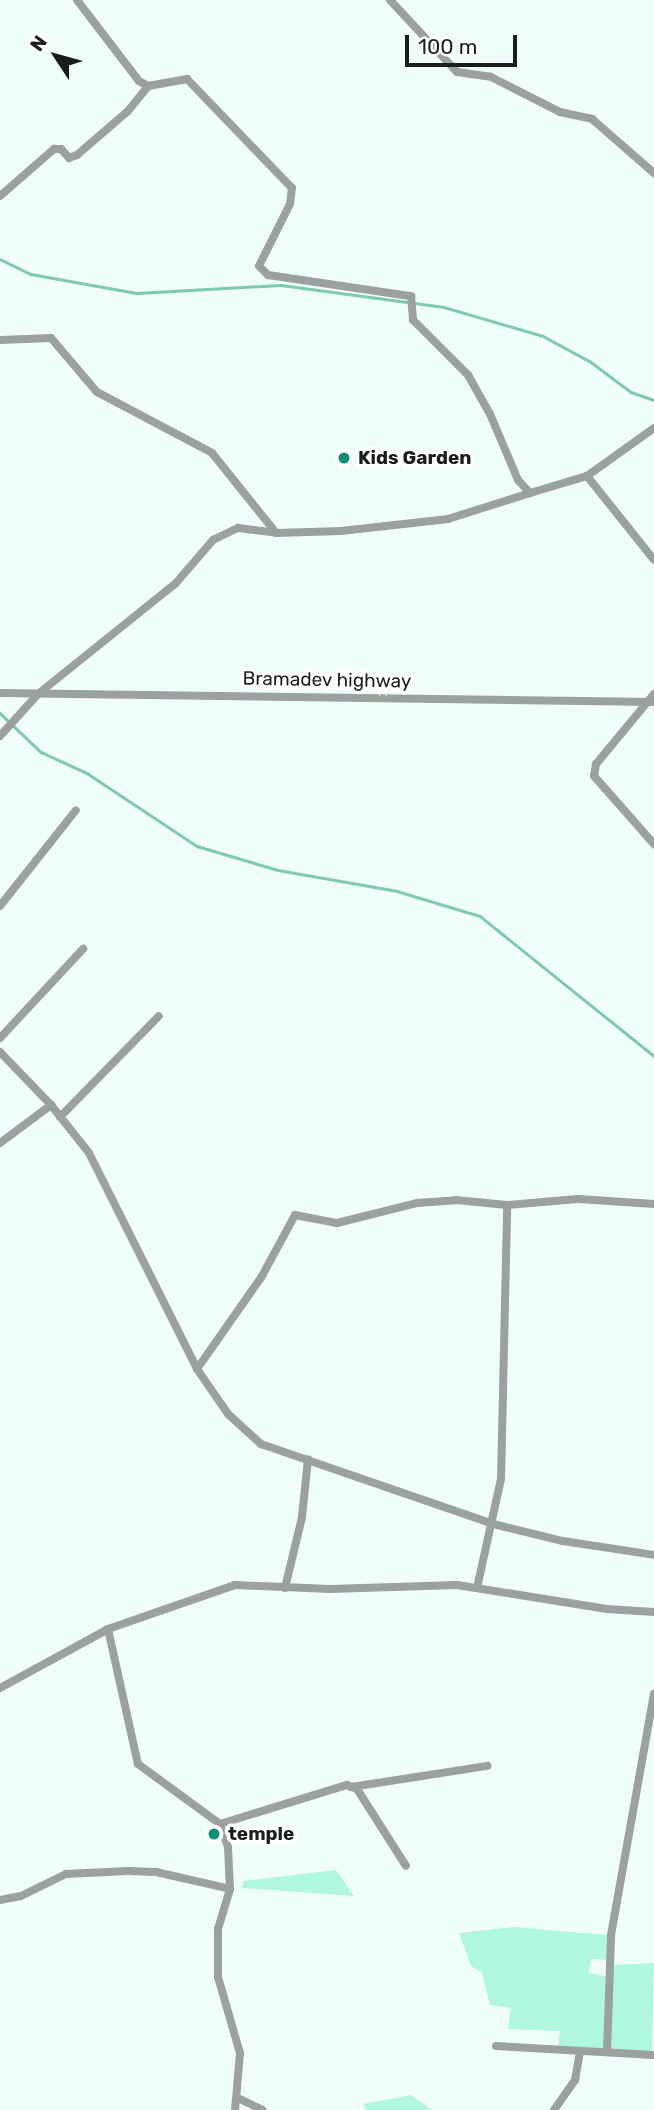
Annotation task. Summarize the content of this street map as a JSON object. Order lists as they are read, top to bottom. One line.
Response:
{"streets":{"street":["Bramadev highway"]},"places":["Kids Garden","temple"],"scale_bar":"100 m","north":"top left"}
